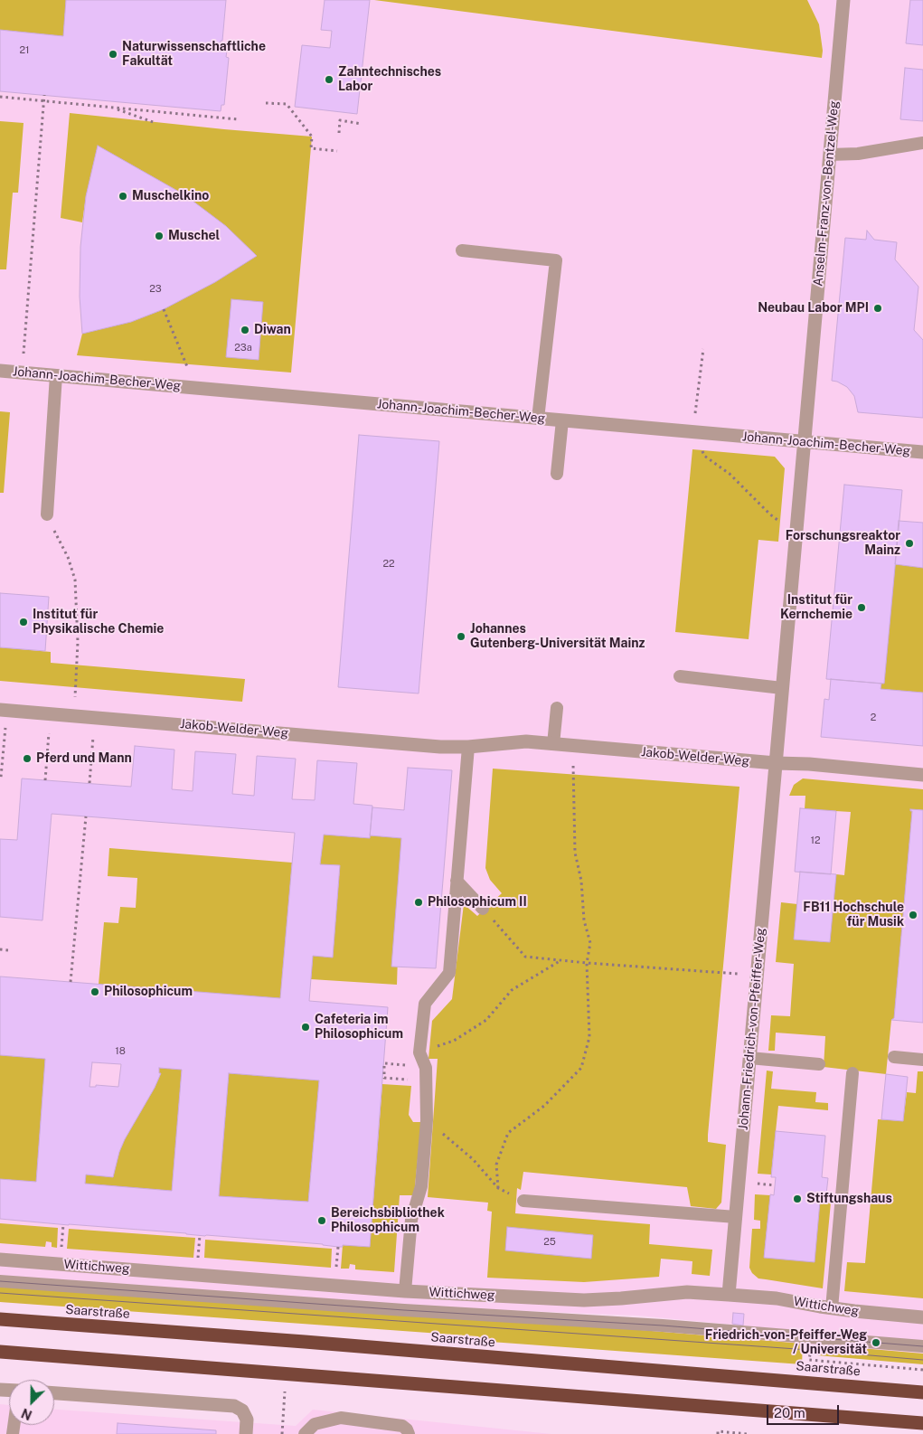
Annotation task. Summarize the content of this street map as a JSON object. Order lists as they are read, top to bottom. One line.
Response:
{"streets":{"highway":["Saarstraße"],"street":["Anselm-Franz-von-Bentzel-Weg","Johann-Joachim-Becher-Weg","Jakob-Welder-Weg","Johann-Friedrich-von-Pfeiffer-Weg","Wittichweg"]},"crossings":[["Anselm-Franz-von-Bentzel-Weg","Johann-Joachim-Becher-Weg"],["Anselm-Franz-von-Bentzel-Weg","Johann-Friedrich-von-Pfeiffer-Weg"],["Jakob-Welder-Weg","Johann-Friedrich-von-Pfeiffer-Weg"],["Johann-Friedrich-von-Pfeiffer-Weg","Wittichweg"]],"places":["Naturwissenschaftliche Fakultät","Zahntechnisches Labor","Muschelkino","Muschel","Neubau Labor MPI","Diwan","Forschungsreaktor Mainz","Institut für Kernchemie","Institut für Physikalische Chemie","Johannes Gutenberg-Universität Mainz","Pferd und Mann","Philosophicum II","FB11 Hochschule für Musik","Philosophicum","Cafeteria im Philosophicum","Stiftungshaus","Bereichsbibliothek Philosophicum","Friedrich-von-Pfeiffer-Weg / Universität"],"house_numbers":["21","23","23a","22","2","12","18","25"],"scale_bar":"20 m","north":"bottom left"}
